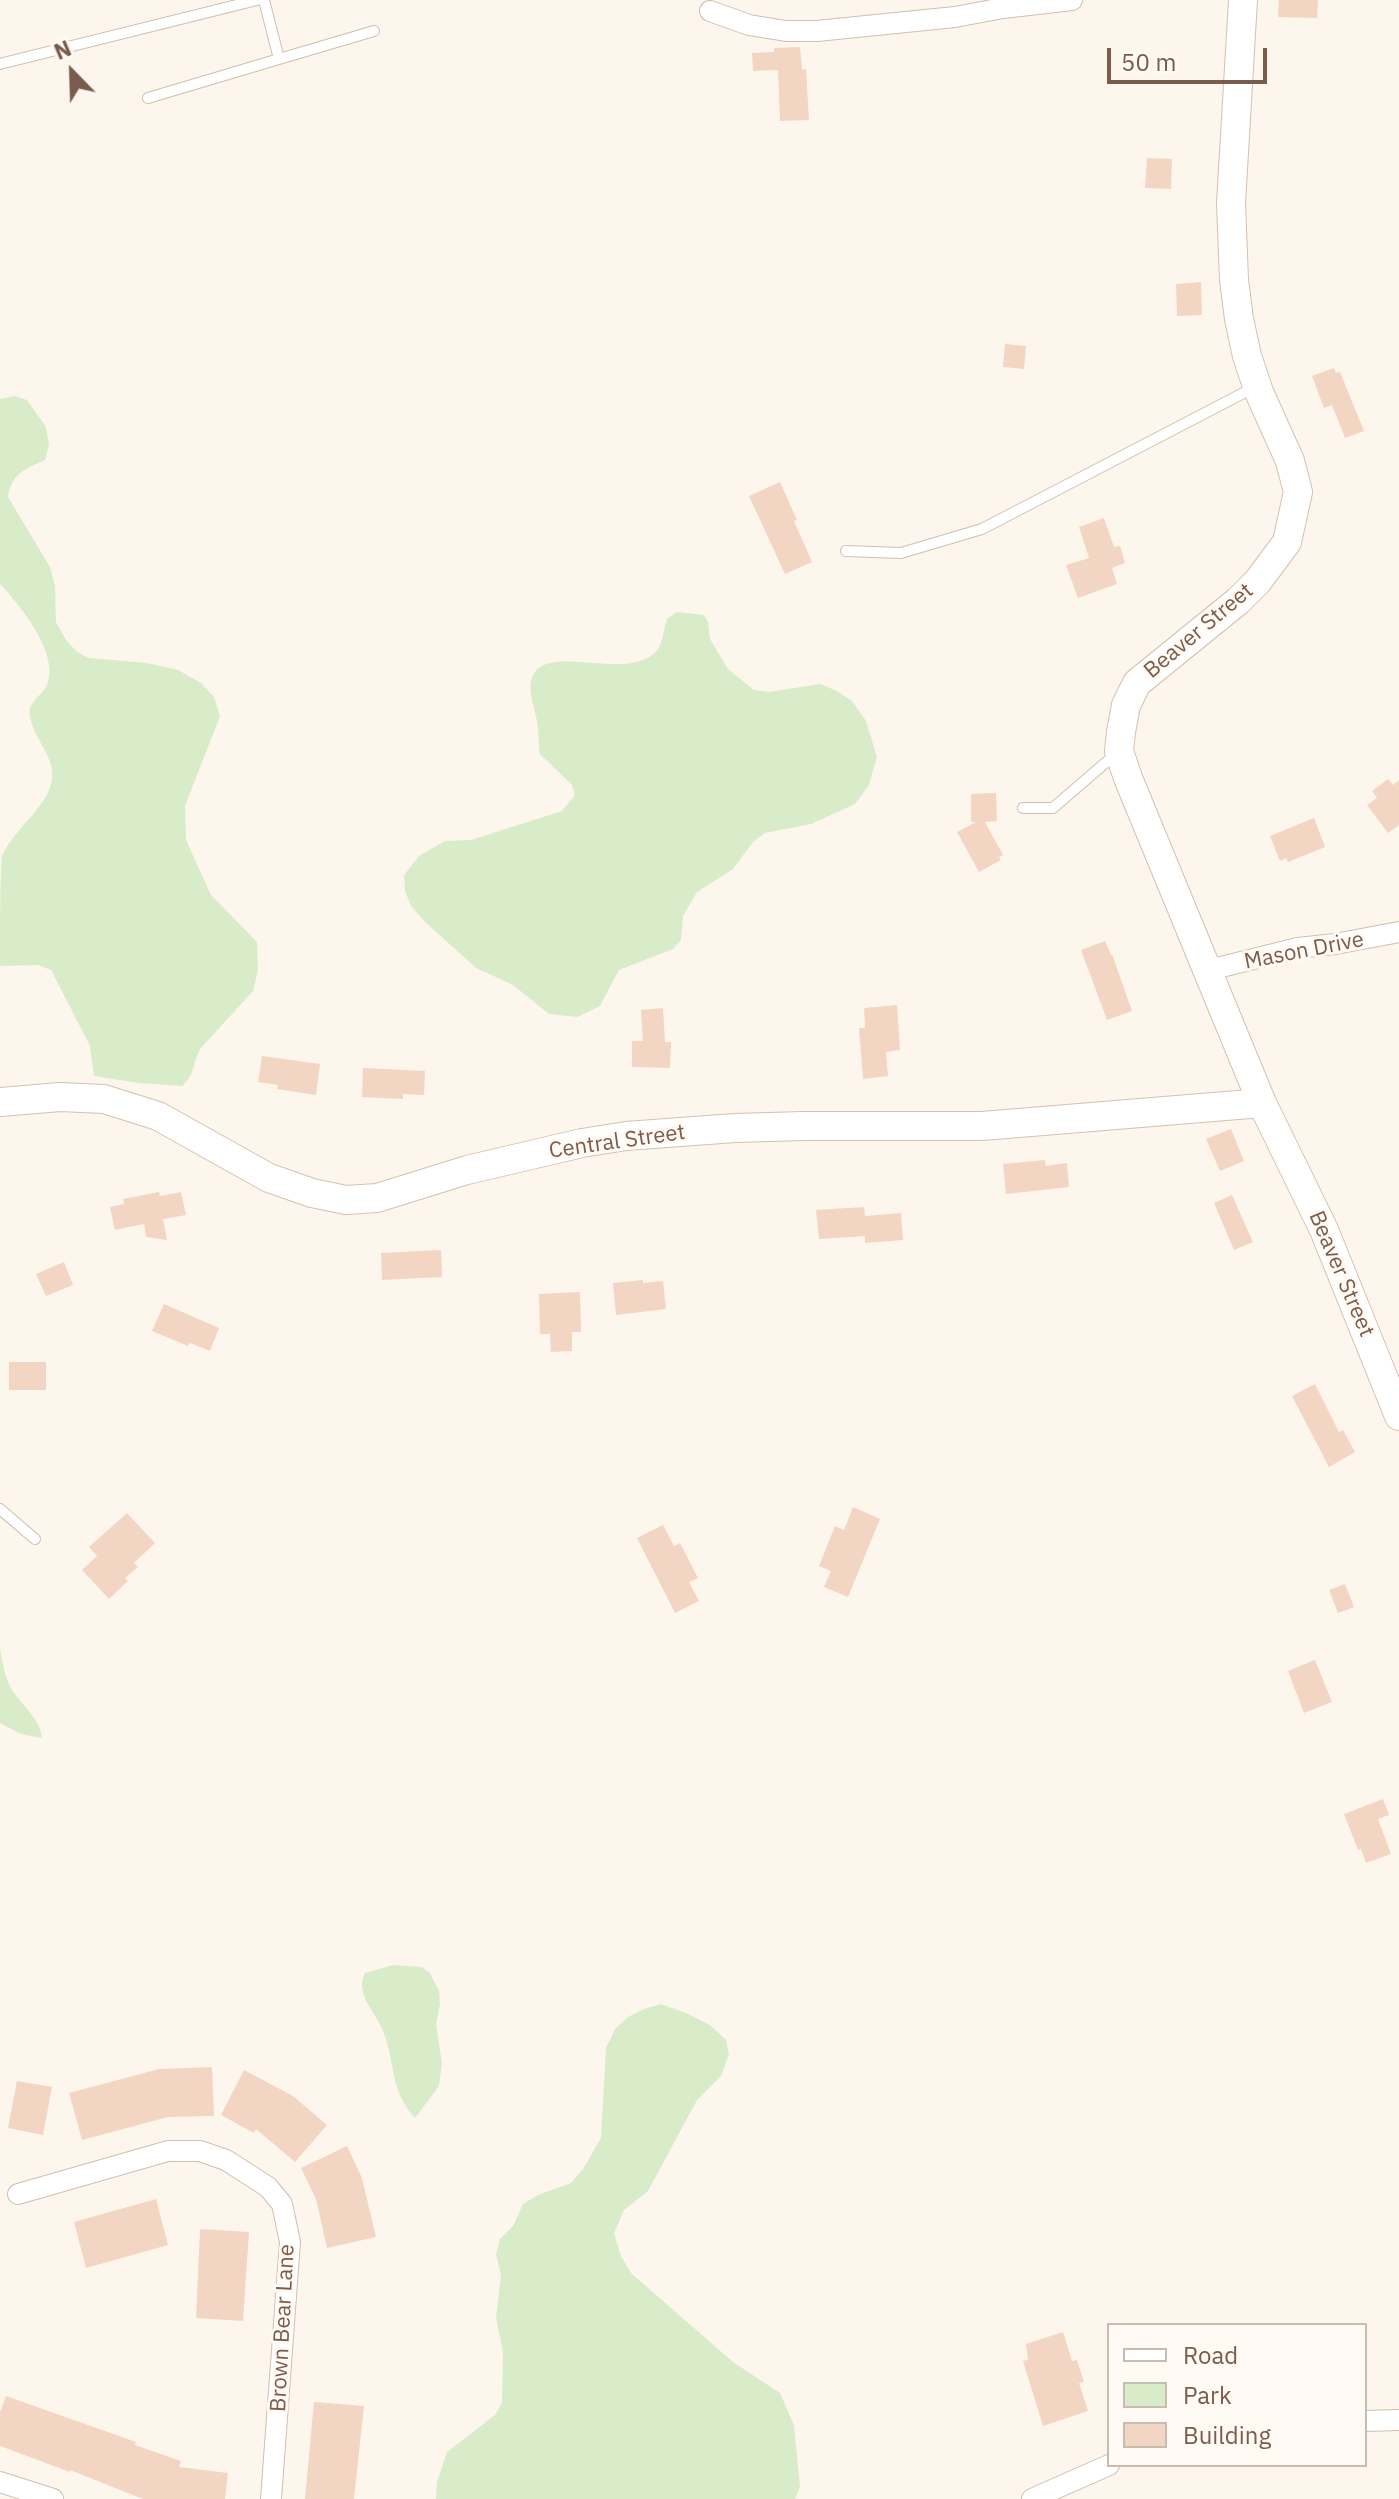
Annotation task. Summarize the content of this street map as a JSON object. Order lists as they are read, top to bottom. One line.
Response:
{"streets":{"street":["Beaver Street","Mason Drive","Central Street","Brown Bear Lane"]},"crossings":[["Beaver Street","Mason Drive"],["Beaver Street","Central Street"]],"legend":["Road","Park","Building"],"scale_bar":"50 m","north":"top left"}
